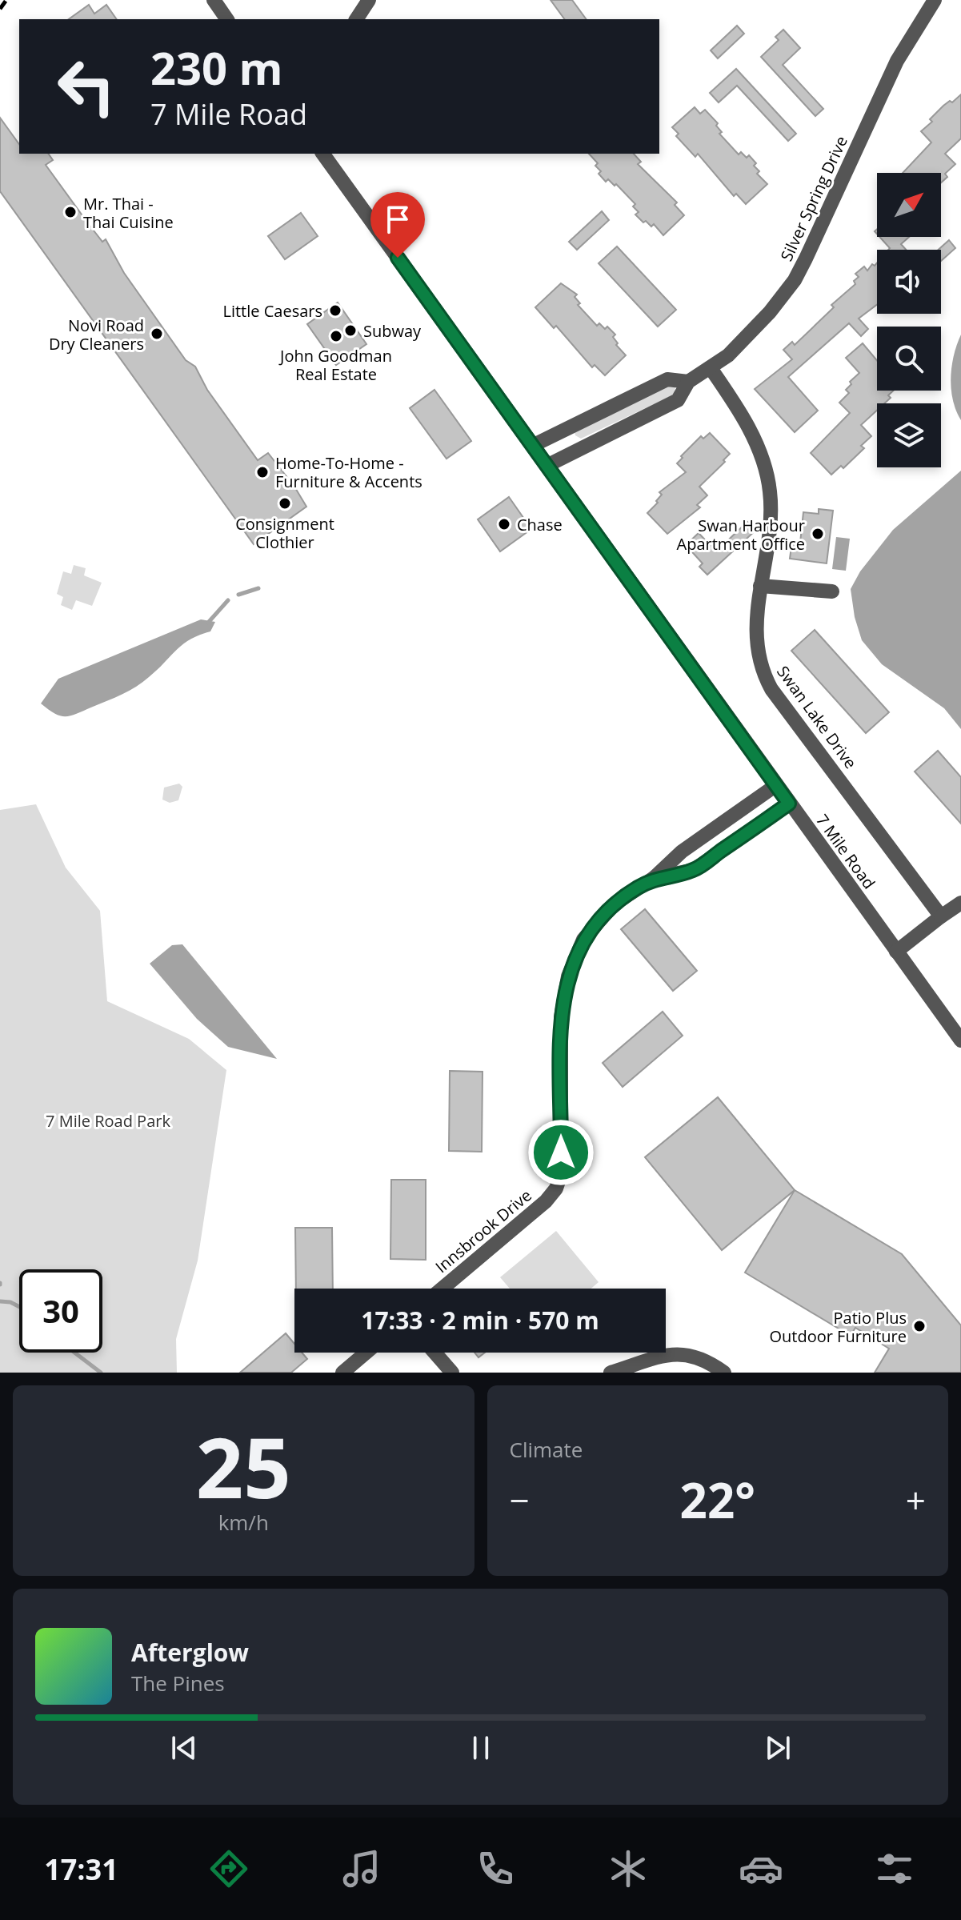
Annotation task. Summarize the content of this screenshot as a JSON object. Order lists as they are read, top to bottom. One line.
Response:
{"streets":{"street":["Silver Spring Drive","Swan Lake Drive","7 Mile Road","Innsbrook Drive"]},"crossings":[["Silver Spring Drive","Swan Lake Drive"],["Silver Spring Drive","7 Mile Road"],["7 Mile Road","Innsbrook Drive"]],"parks":["7 Mile Road Park"],"places":["Mr. Thai - Thai Cuisine","Little Caesars","Subway","Novi Road Dry Cleaners","John Goodman Real Estate","Home-To-Home - Furniture & Accents","Consignment Clothier","Chase","Swan Harbour Apartment Office","Patio Plus Outdoor Furniture"],"north":"top right","page":{"turn":["230 m","7 Mile Road"],"limit":"30","trip":"17:33 · 2 min · 570 m","tile":[["25","km/h"],"Climate"],"heat":["−","22°","+"],"song":["Afterglow","The Pines"],"tabs":"17:31"}}
